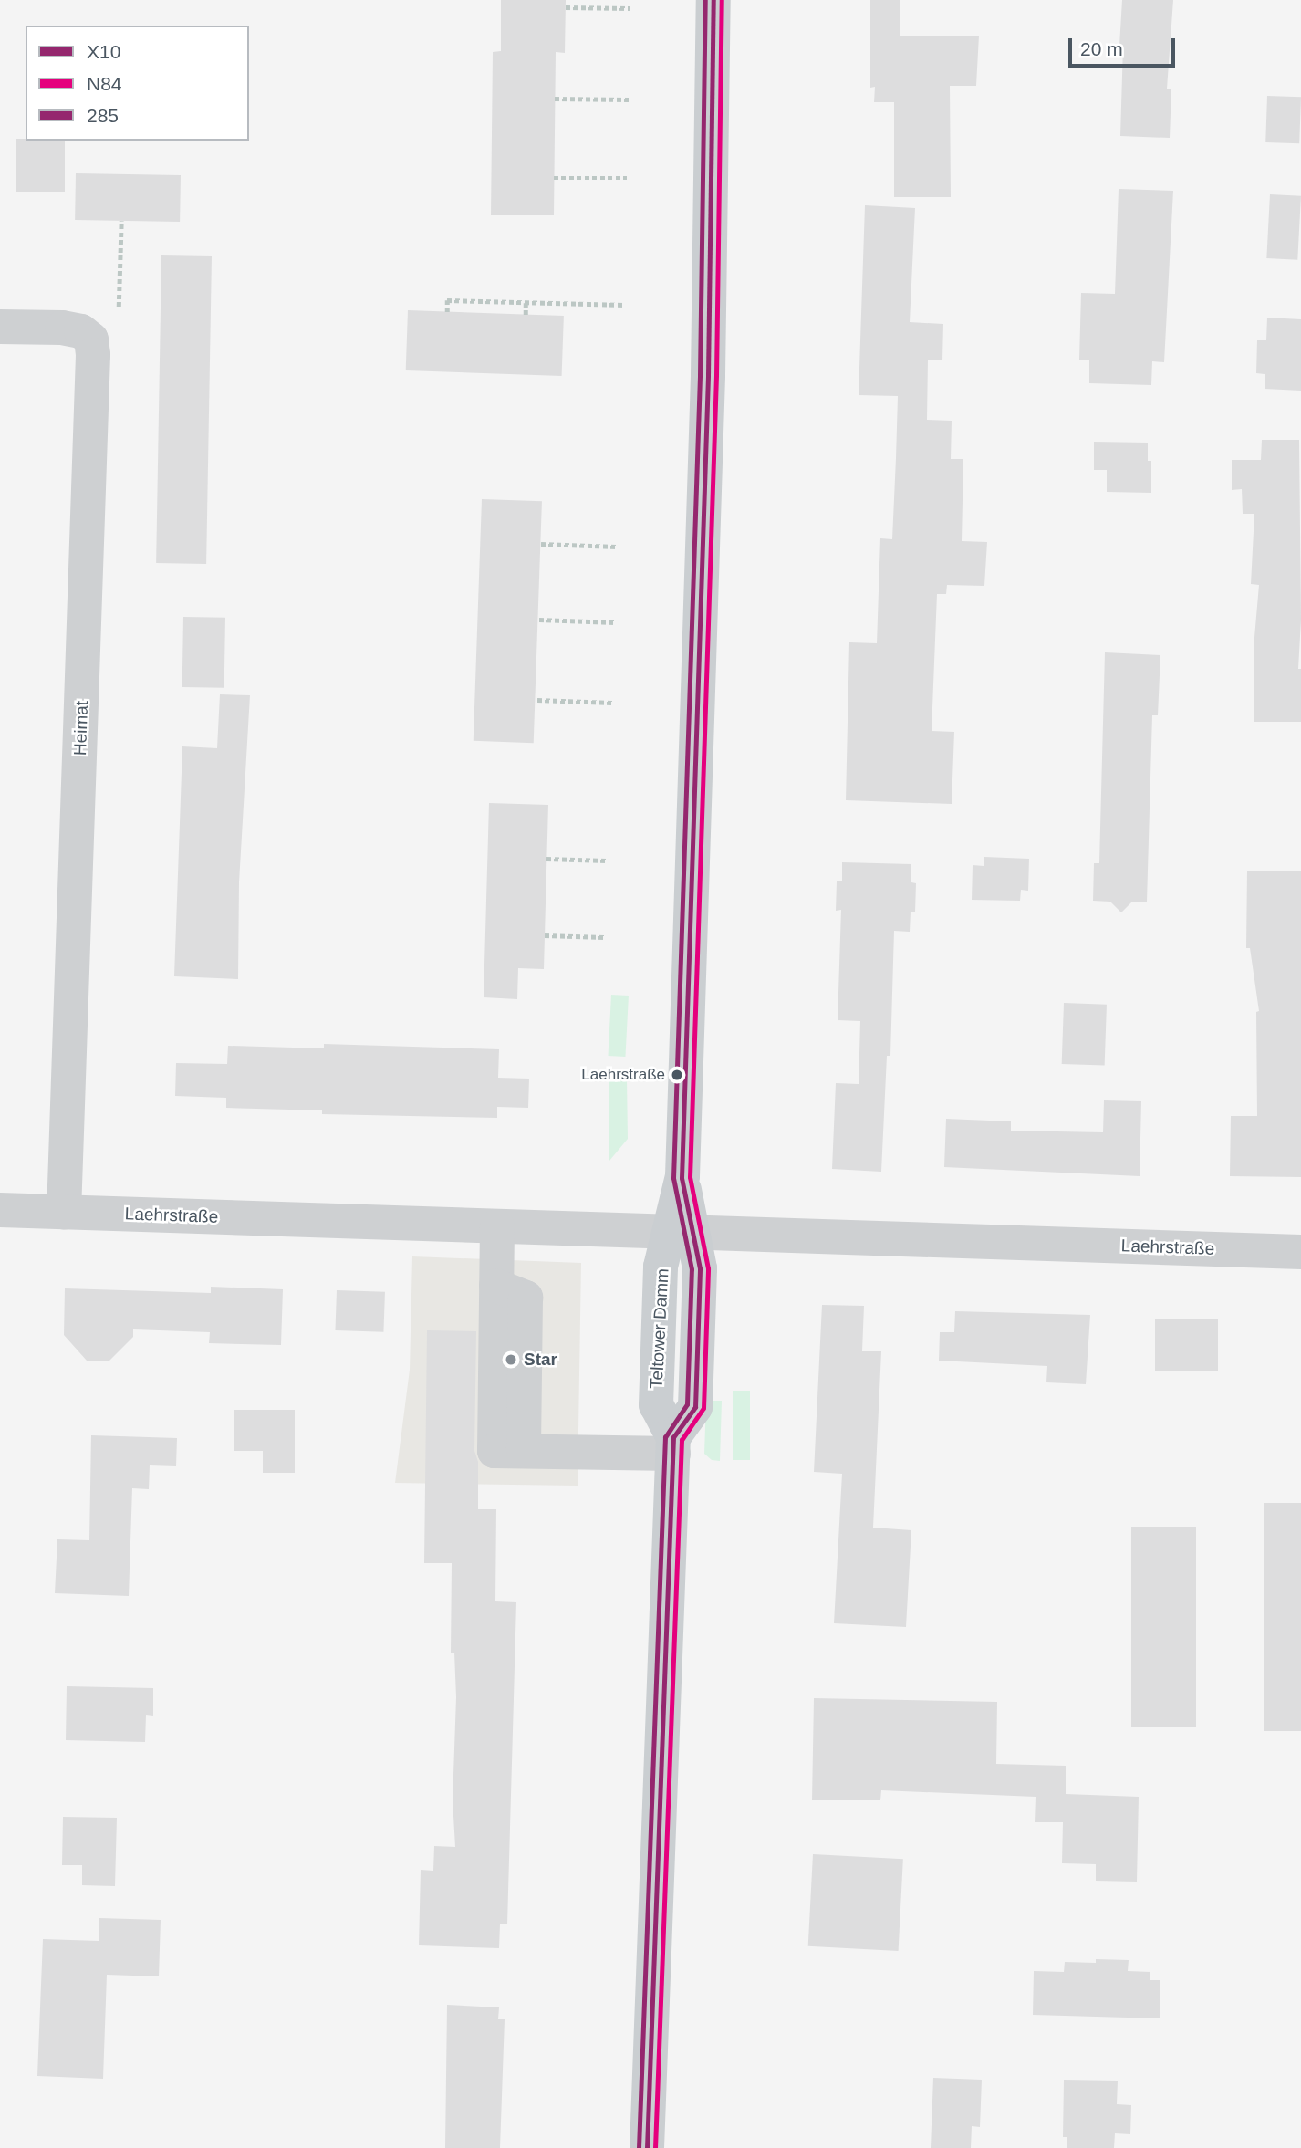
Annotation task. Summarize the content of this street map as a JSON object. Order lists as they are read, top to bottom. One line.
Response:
{"streets":{"street":["Heimat","Laehrstraße"]},"crossings":[["Heimat","Laehrstraße"]],"places":["Laehrstraße","Star"],"lines":["transit line X10","transit line N84","transit line 285"],"legend":["X10","N84","285"],"scale_bar":"20 m"}
